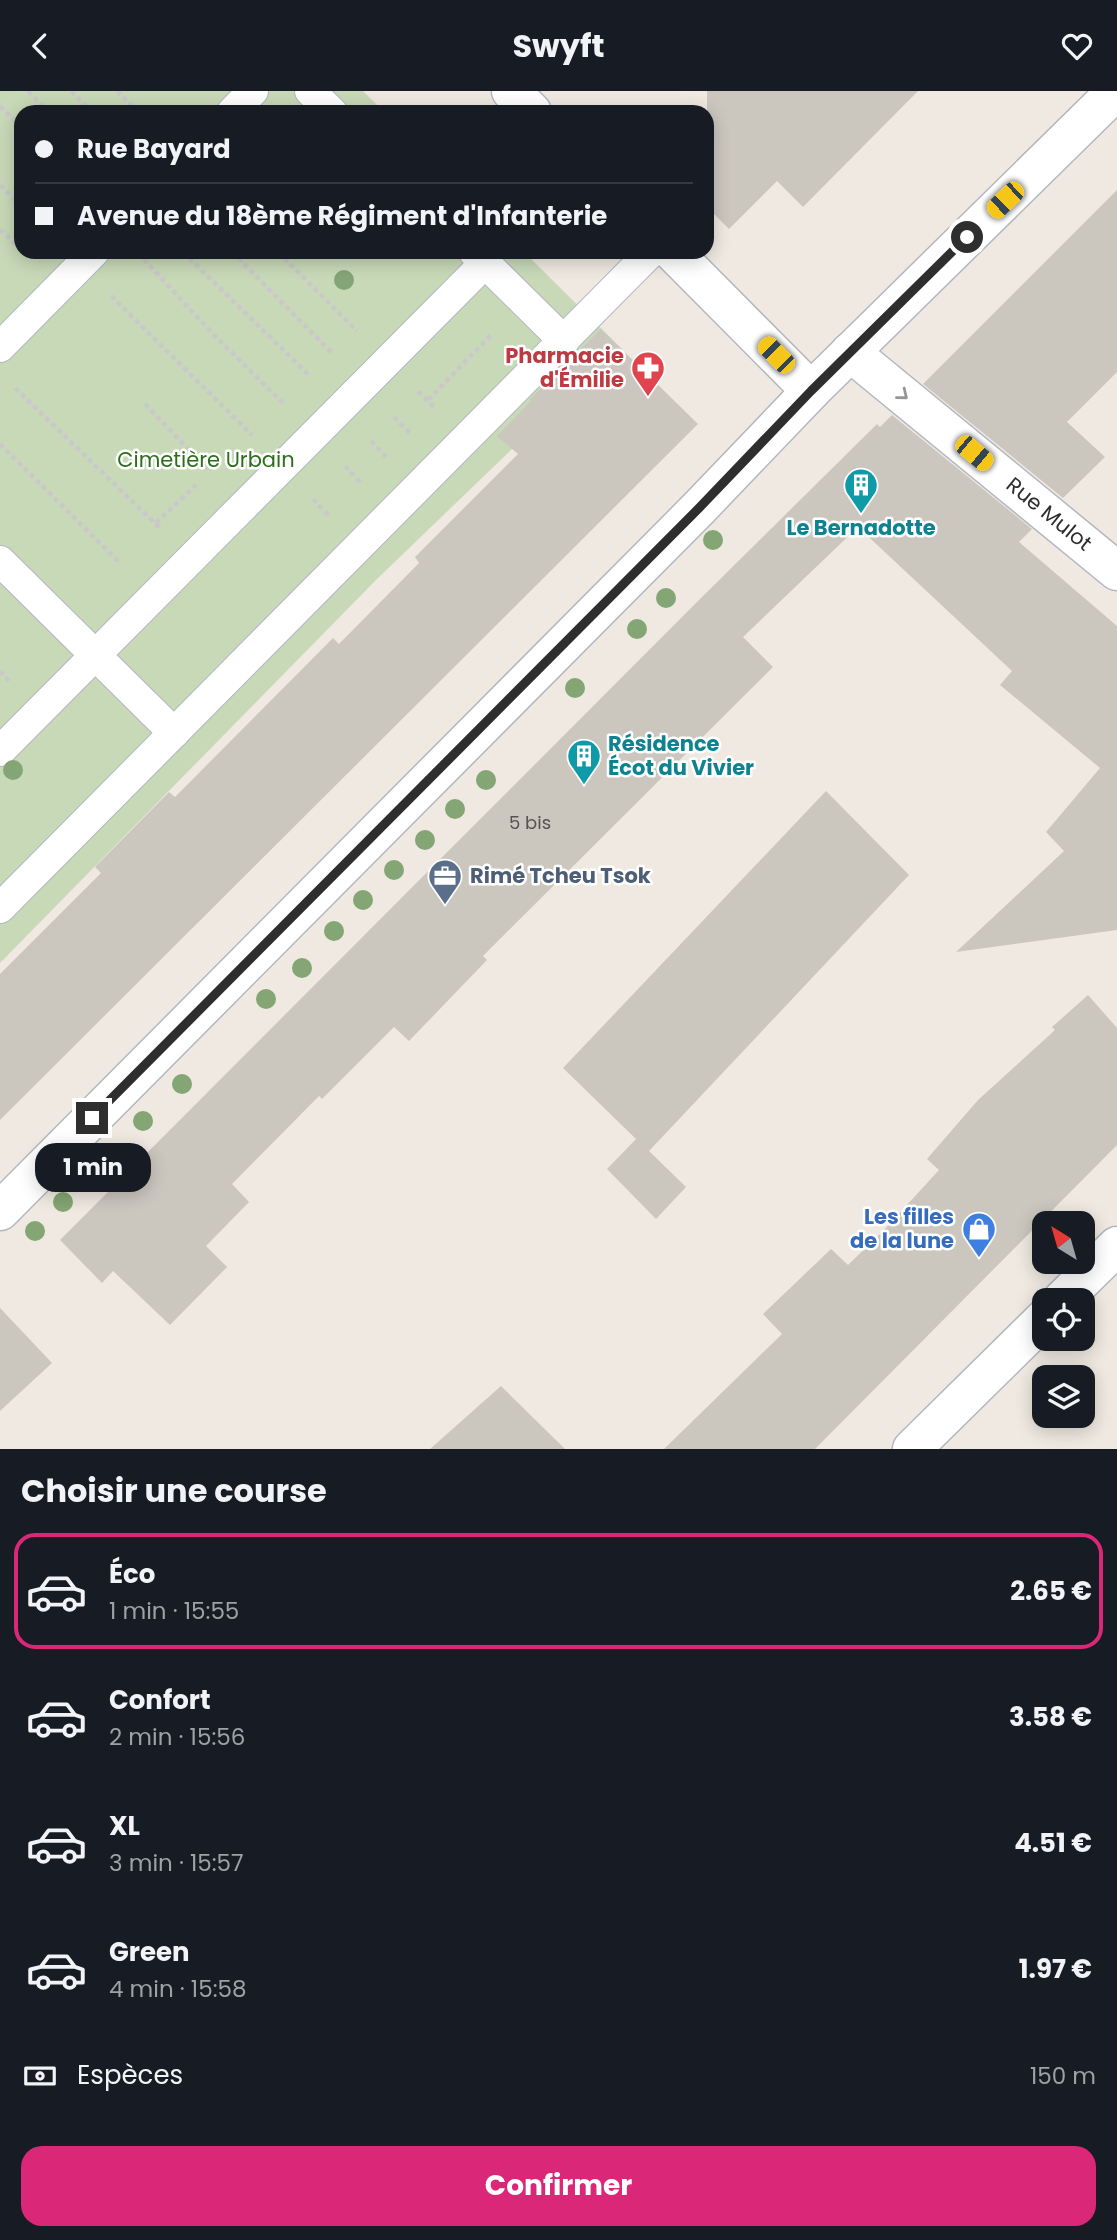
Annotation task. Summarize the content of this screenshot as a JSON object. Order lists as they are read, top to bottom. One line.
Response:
{"streets":{"street":["Rue Mulot"]},"one_way":["Rue Mulot"],"parks":["Cimetière Urbain"],"places":{"pharmacy":["Pharmacie d'Émilie"],"building":["Le Bernadotte","Résidence Écot du Vivier"],"office":["Rimé Tcheu Tsok"],"shop":["Les filles de la lune"]},"house_numbers":["5 bis"],"north":"top left","page":{"header":"Swyft","banner":["Rue Bayard","Avenue du 18ème Régiment d'Infanterie"],"bubble":"1 min","heading":"Choisir une course","list":[{"name":"Éco","note":"1 min · 15:55","value":"2.65 €"},{"name":"Confort","note":"2 min · 15:56","value":"3.58 €"},{"name":"XL","note":"3 min · 15:57","value":"4.51 €"},{"name":"Green","note":"4 min · 15:58","value":"1.97 €"}],"pay":["Espèces","150 m"],"buttons":"Confirmer"}}
